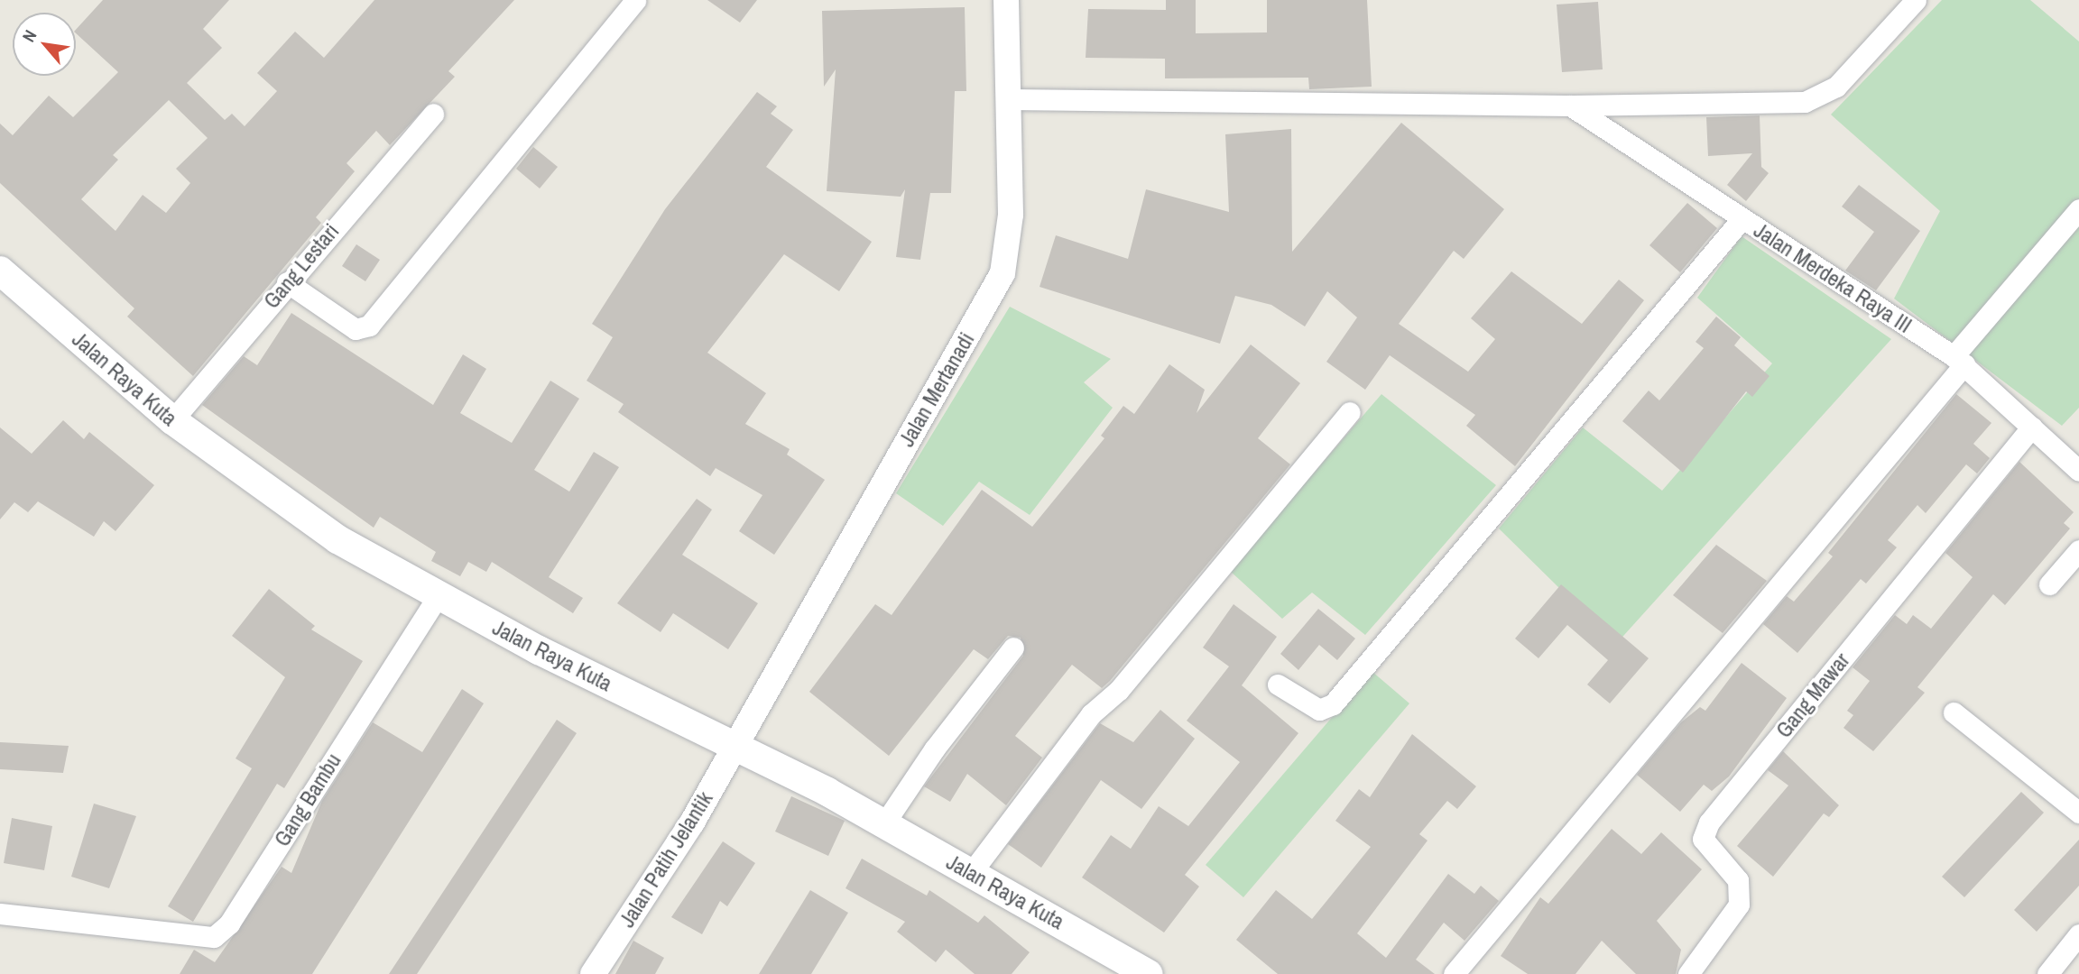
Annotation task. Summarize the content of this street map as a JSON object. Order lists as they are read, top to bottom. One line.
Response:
{"streets":{"main road":["Jalan Raya Kuta"],"street":["Gang Lestari","Jalan Merdeka Raya III","Jalan Mertanadi","Gang Mawar","Gang Bambu","Jalan Patih Jelantik"]},"crossings":[["Gang Lestari","Jalan Raya Kuta"],["Jalan Merdeka Raya III","Gang Mawar"],["Jalan Raya Kuta","Jalan Mertanadi"],["Jalan Raya Kuta","Gang Bambu"],["Jalan Raya Kuta","Jalan Patih Jelantik"],["Jalan Mertanadi","Jalan Patih Jelantik"]],"north":"top left"}
